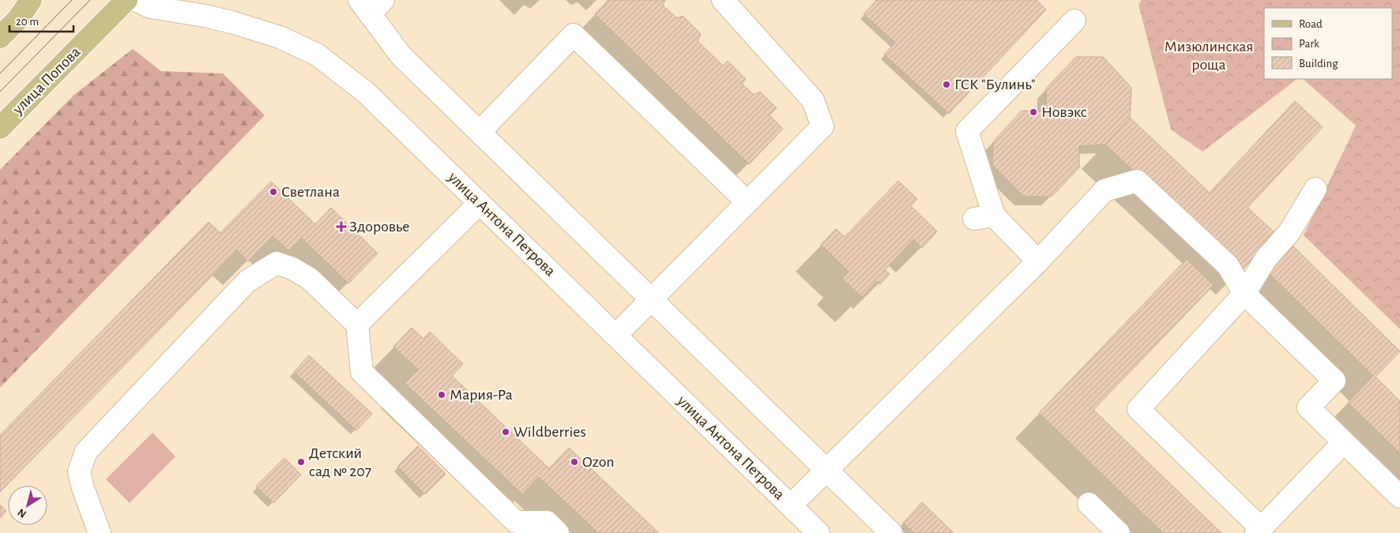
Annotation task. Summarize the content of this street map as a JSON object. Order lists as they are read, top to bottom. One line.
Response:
{"streets":{"main road":["улица Попова"],"street":["улица Антона Петрова"]},"parks":["Мизюлинская роща"],"places":{"other":["ГСК \"Булинь\"","Новэкс","Светлана","Мария-Ра","Wildberries","Детский сад № 207","Ozon"],"health":["Здоровье"]},"legend":["Road","Park","Building"],"scale_bar":"20 m","north":"bottom left"}
